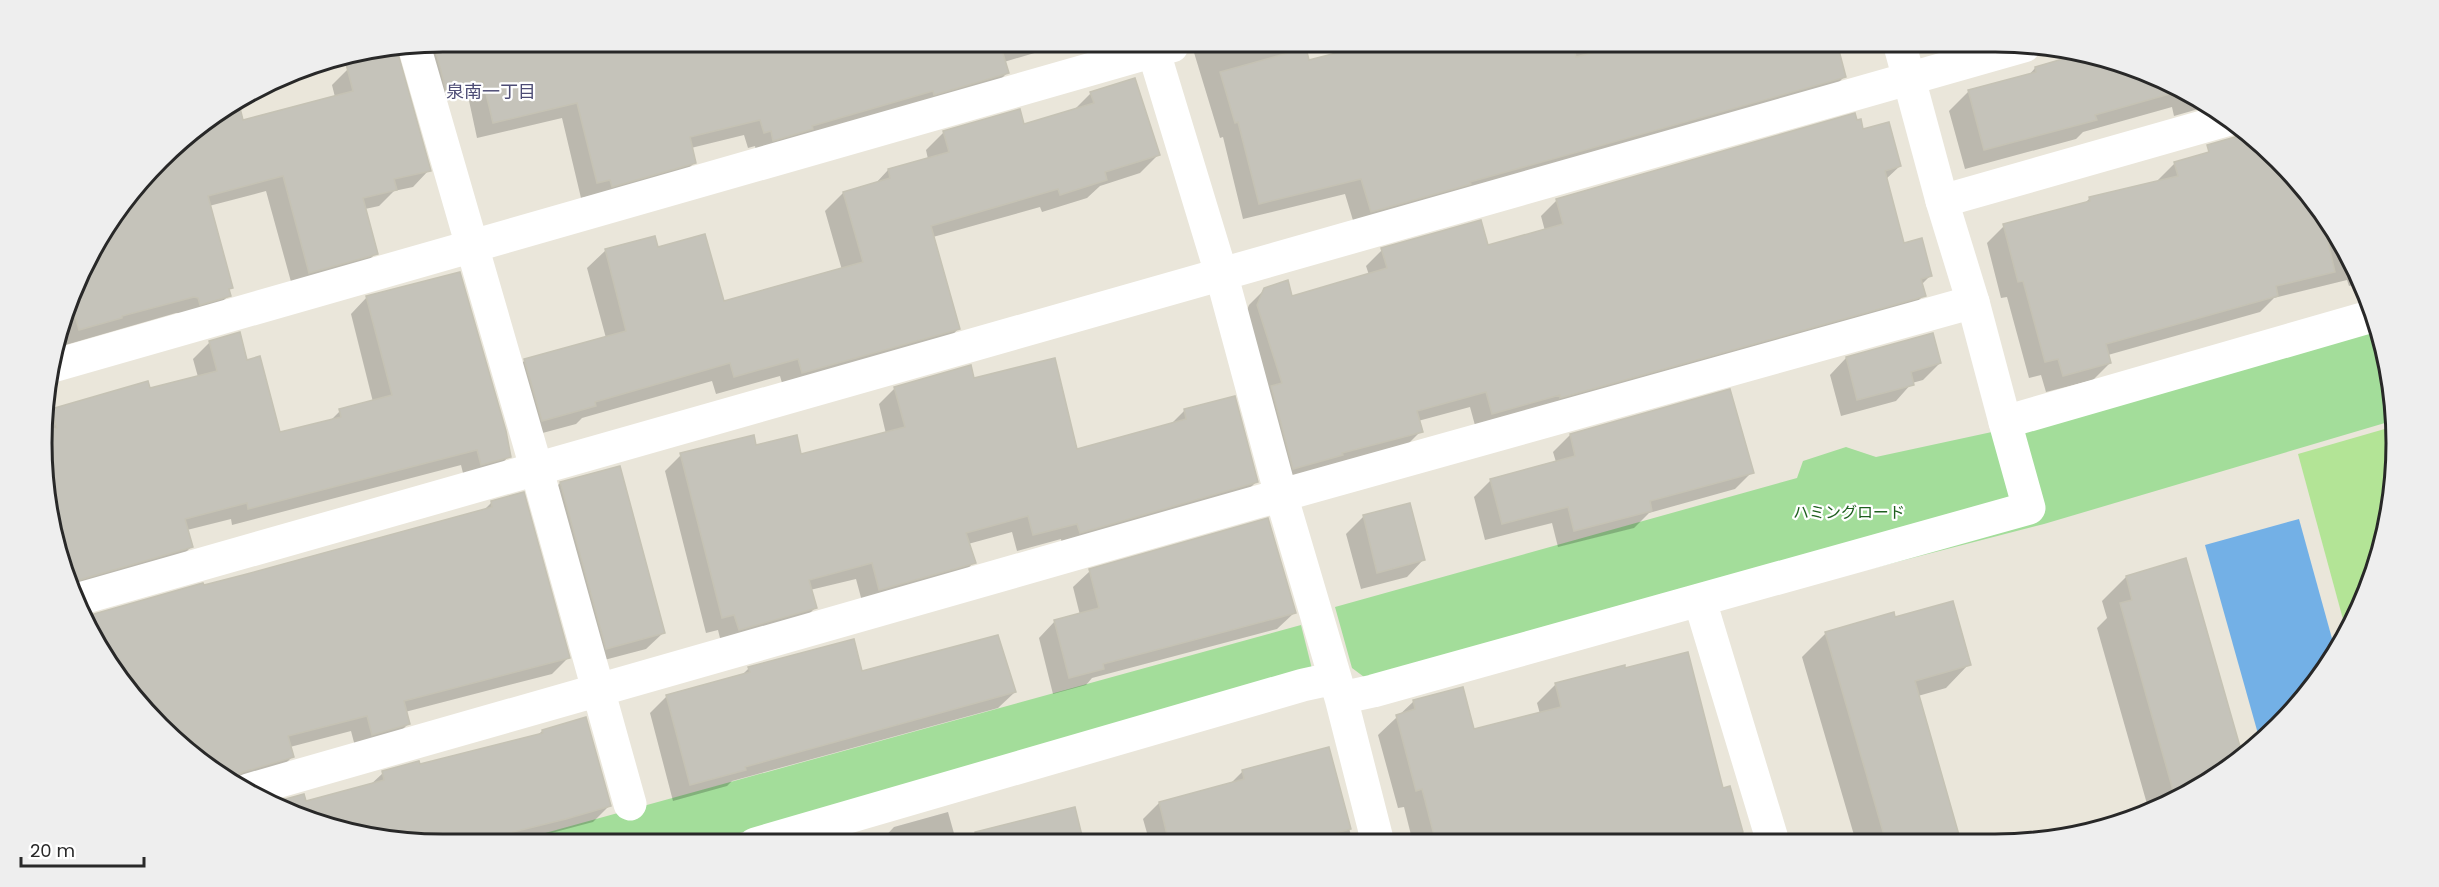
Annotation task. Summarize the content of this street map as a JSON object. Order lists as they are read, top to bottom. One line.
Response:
{"districts":["泉南一丁目"],"parks":["ハミングロード"],"scale_bar":"20 m"}
